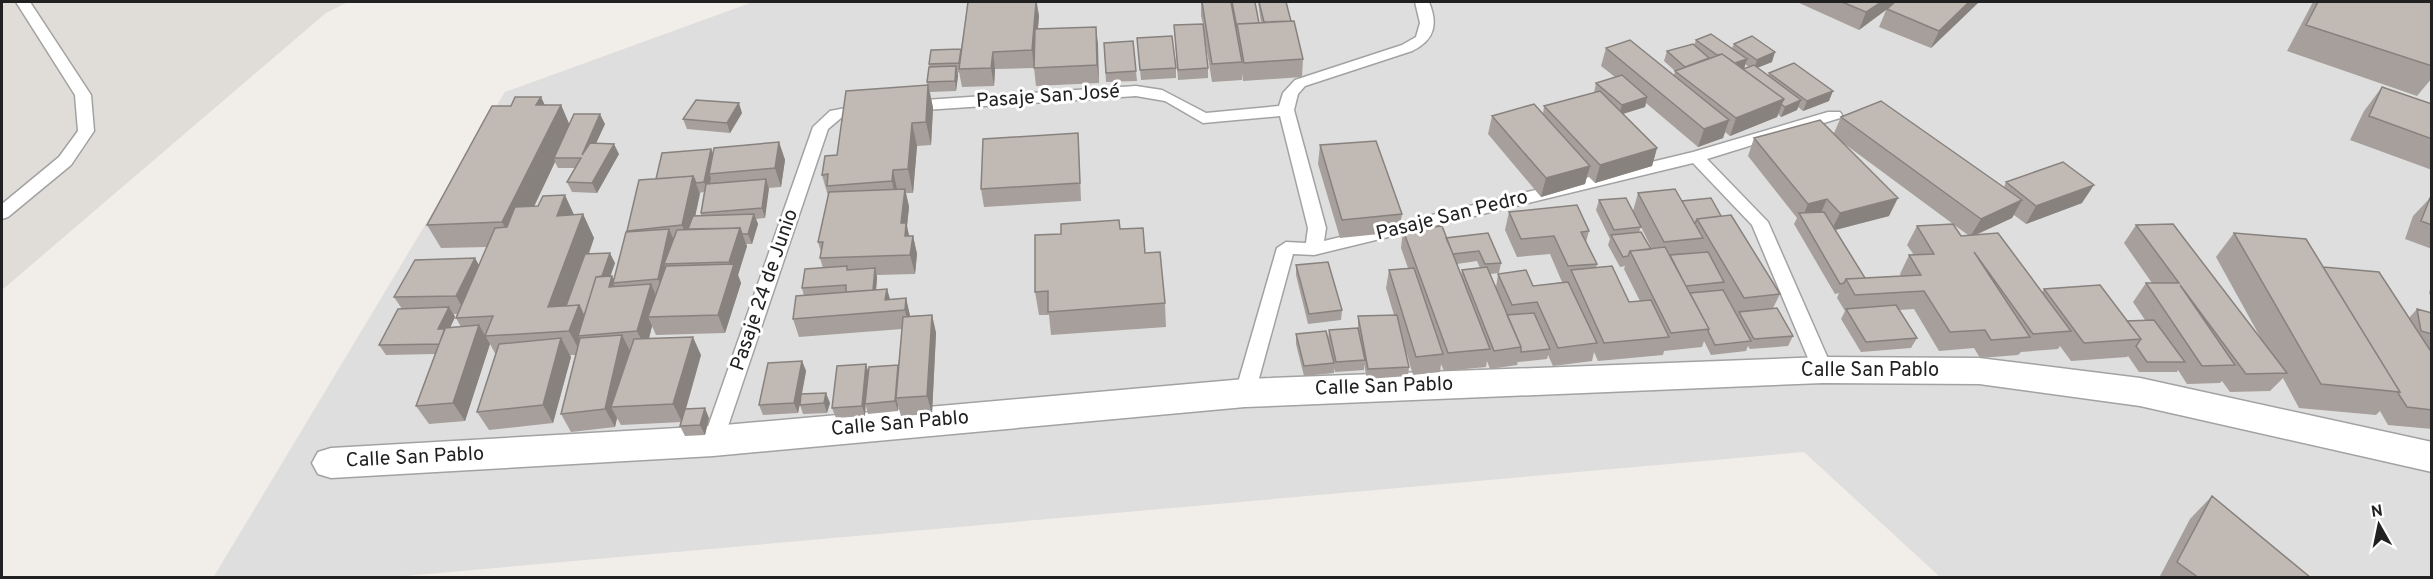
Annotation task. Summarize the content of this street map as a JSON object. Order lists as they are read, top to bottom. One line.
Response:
{"streets":{"street":["Calle San Pablo"],"lane":["Pasaje San José","Pasaje San Pedro","Pasaje 24 de Junio"]},"crossings":[["Pasaje San José","Pasaje 24 de Junio"],["Pasaje San Pedro","Calle San Pablo"],["Pasaje 24 de Junio","Calle San Pablo"]],"north":"top"}
